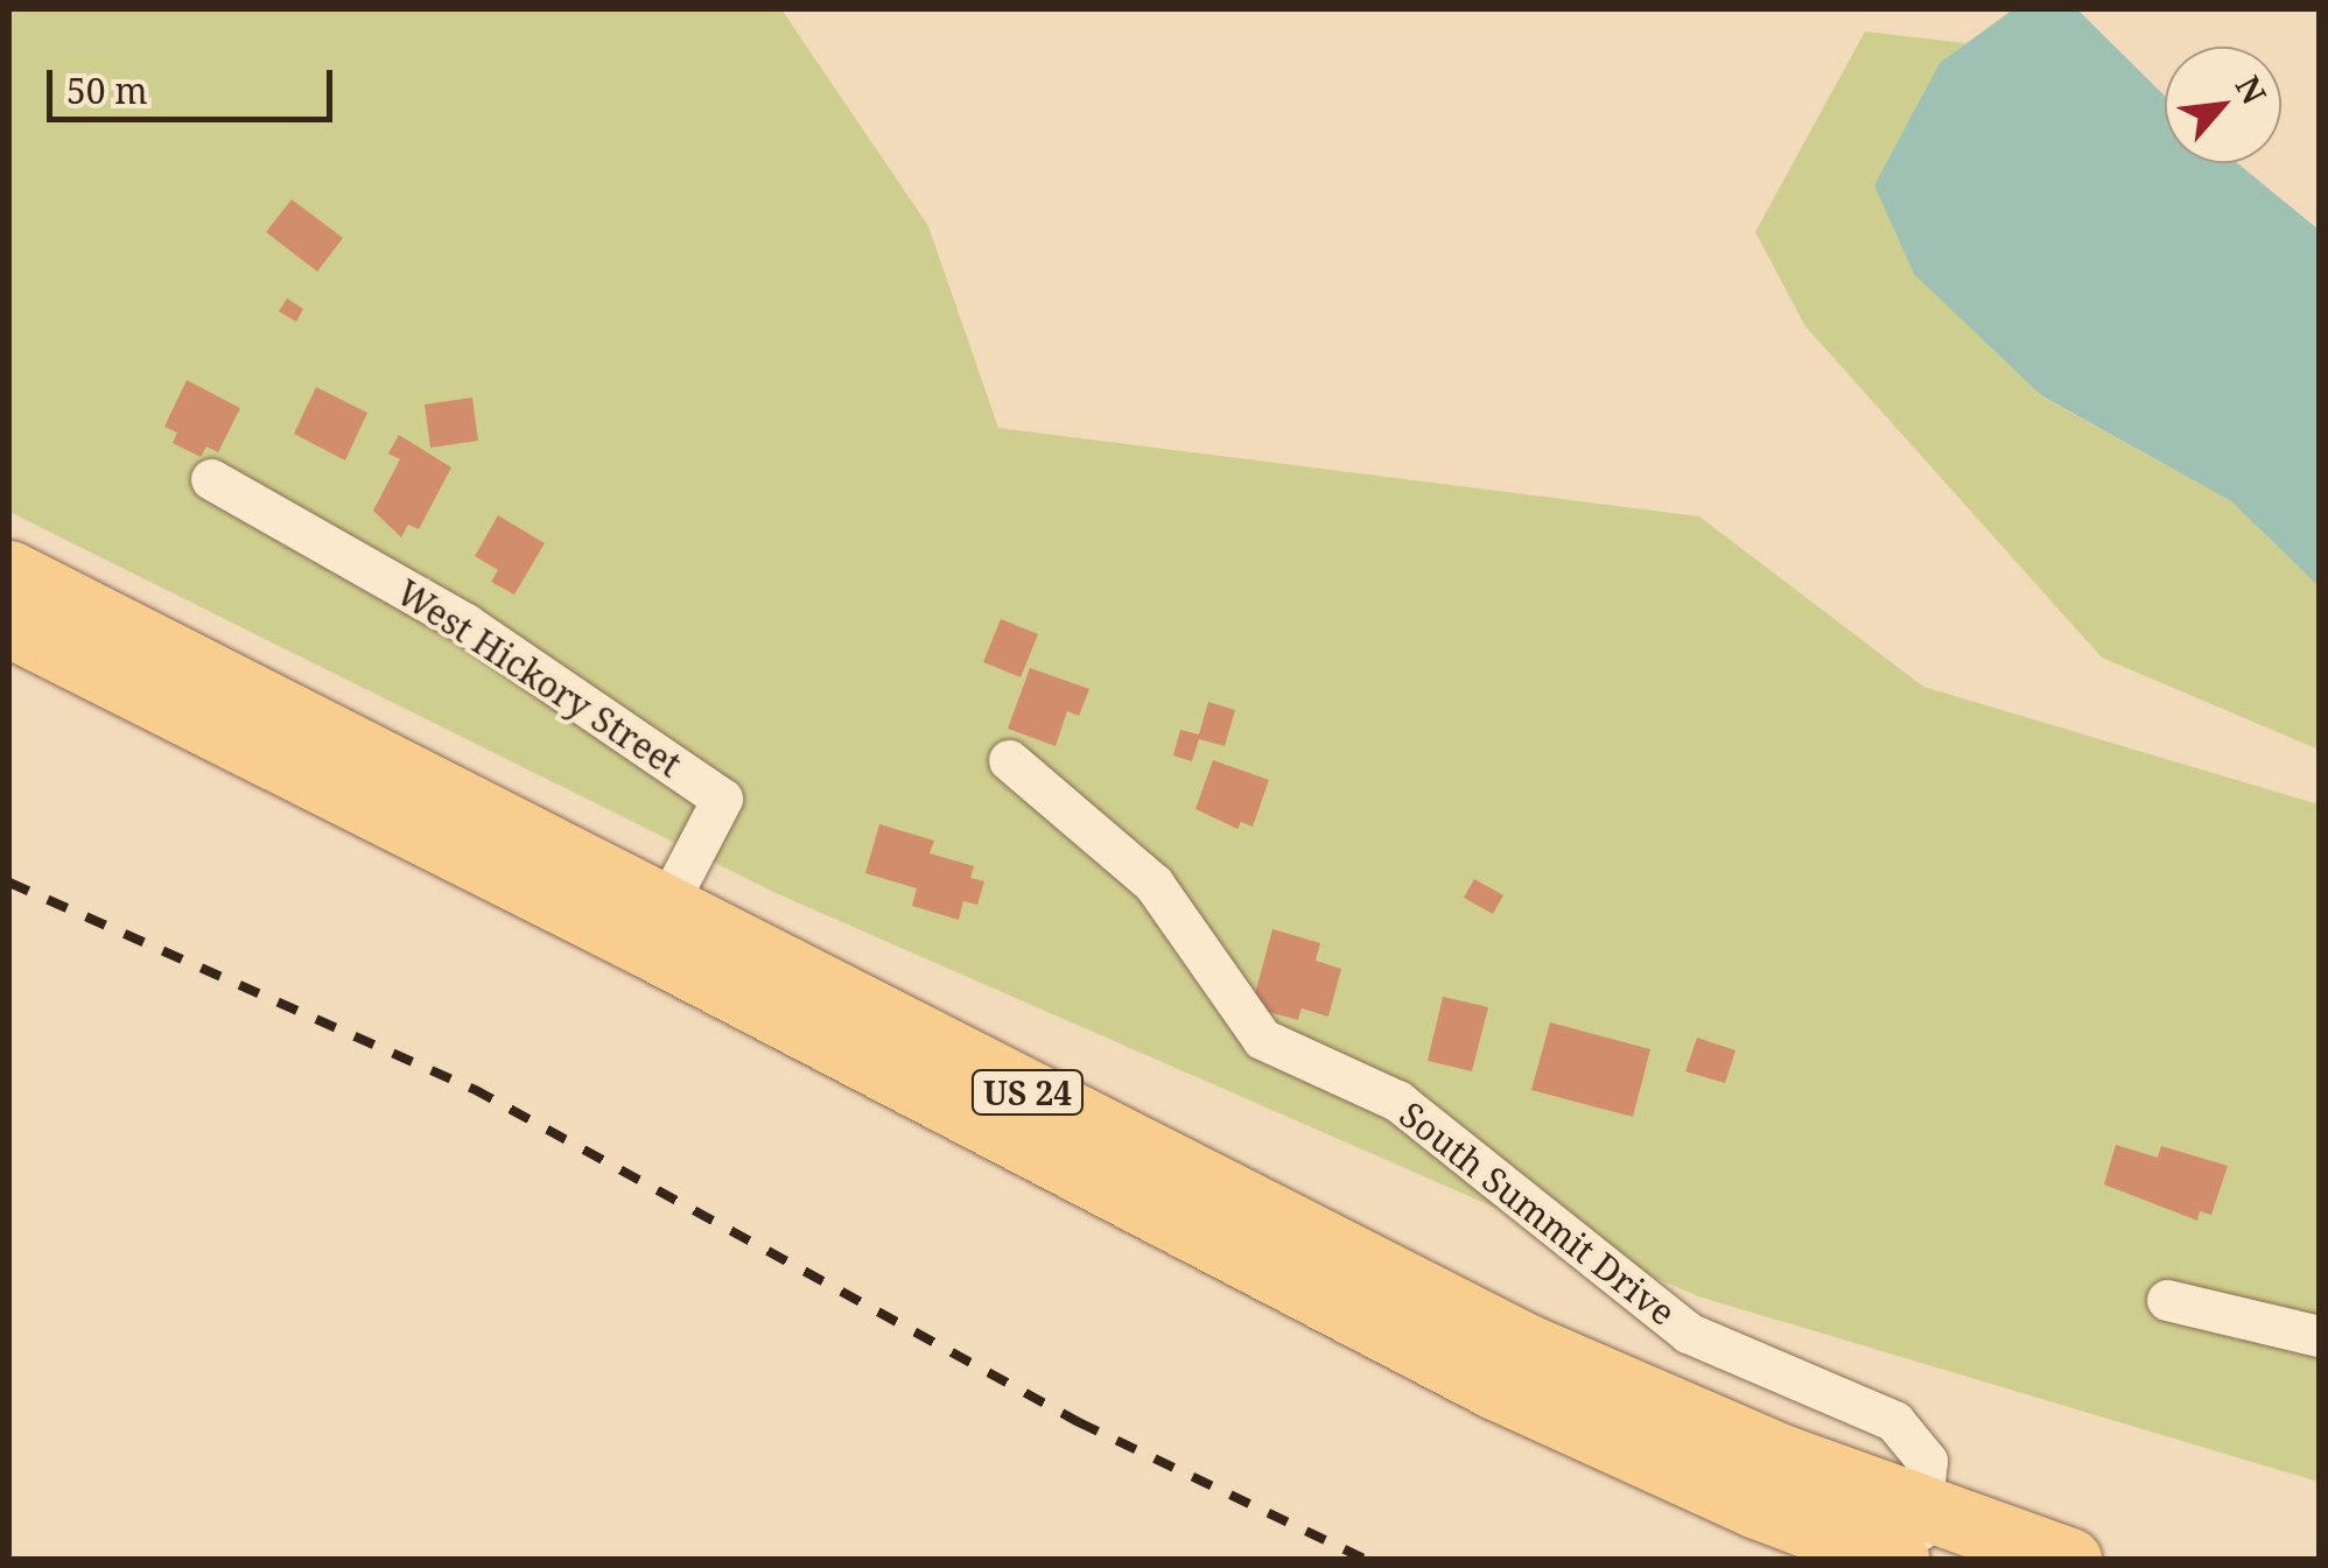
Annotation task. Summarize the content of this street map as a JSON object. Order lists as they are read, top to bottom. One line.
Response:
{"streets":{"main road":["US 24"],"street":["West Hickory Street","South Summit Drive"]},"crossings":[["West Hickory Street","US 24"],["US 24","South Summit Drive"]],"scale_bar":"50 m","north":"top right"}
